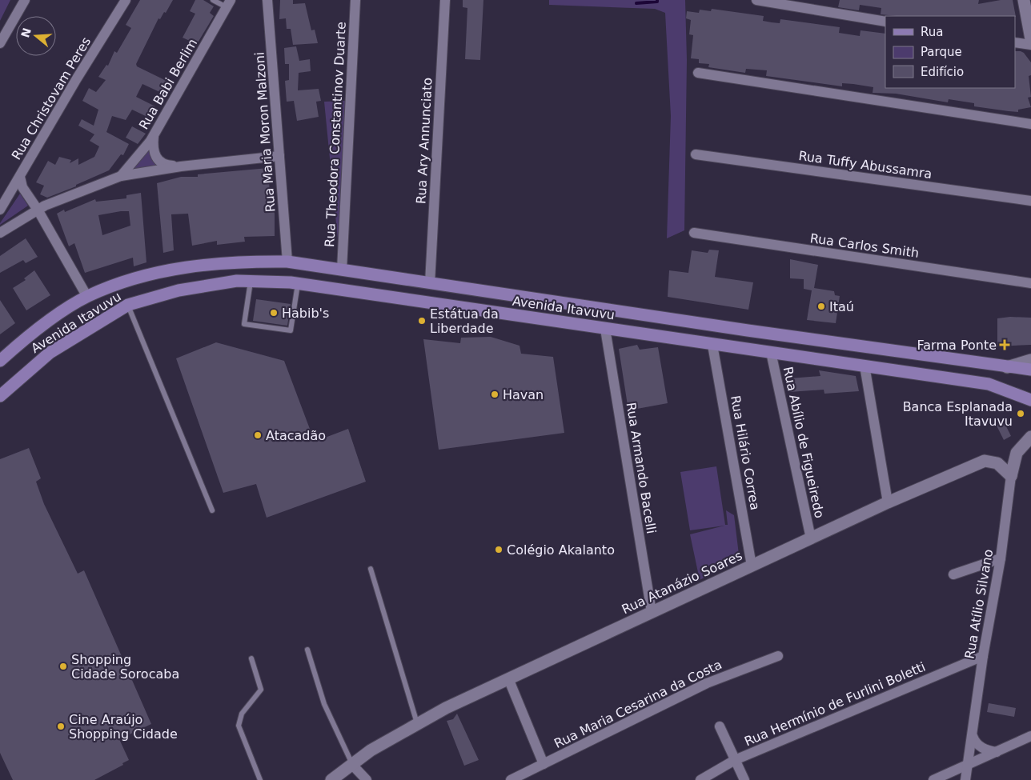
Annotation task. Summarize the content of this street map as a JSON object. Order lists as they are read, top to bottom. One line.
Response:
{"streets":{"main road":["Avenida Itavuvu"],"street":["Rua Babi Berlim","Rua Christovam Peres","Rua Maria Moron Malzoni","Rua Theodora Constantinov Duarte","Rua Ary Annunciato","Rua Tuffy Abussamra","Rua Carlos Smith","Rua Abílio de Figueiredo","Rua Hilário Correa","Rua Armando Bacelli","Rua Atanázio Soares","Rua Atílio Silvano","Rua Maria Cesarina da Costa","Rua Hermínio de Furlini Boletti"]},"crossings":[["Rua Maria Moron Malzoni","Avenida Itavuvu"],["Rua Theodora Constantinov Duarte","Avenida Itavuvu"],["Rua Ary Annunciato","Avenida Itavuvu"],["Avenida Itavuvu","Rua Abílio de Figueiredo"],["Avenida Itavuvu","Rua Hilário Correa"],["Avenida Itavuvu","Rua Armando Bacelli"],["Rua Abílio de Figueiredo","Rua Atanázio Soares"],["Rua Hilário Correa","Rua Atanázio Soares"],["Rua Armando Bacelli","Rua Atanázio Soares"],["Rua Atanázio Soares","Rua Atílio Silvano"],["Rua Atílio Silvano","Rua Hermínio de Furlini Boletti"]],"places":{"other":["Itaú","Habib's","Estátua da Liberdade","Havan","Banca Esplanada Itavuvu","Atacadão","Colégio Akalanto","Shopping Cidade Sorocaba","Cine Araújo Shopping Cidade"],"health":["Farma Ponte"]},"legend":["Rua","Parque","Edifício"],"north":"left"}
